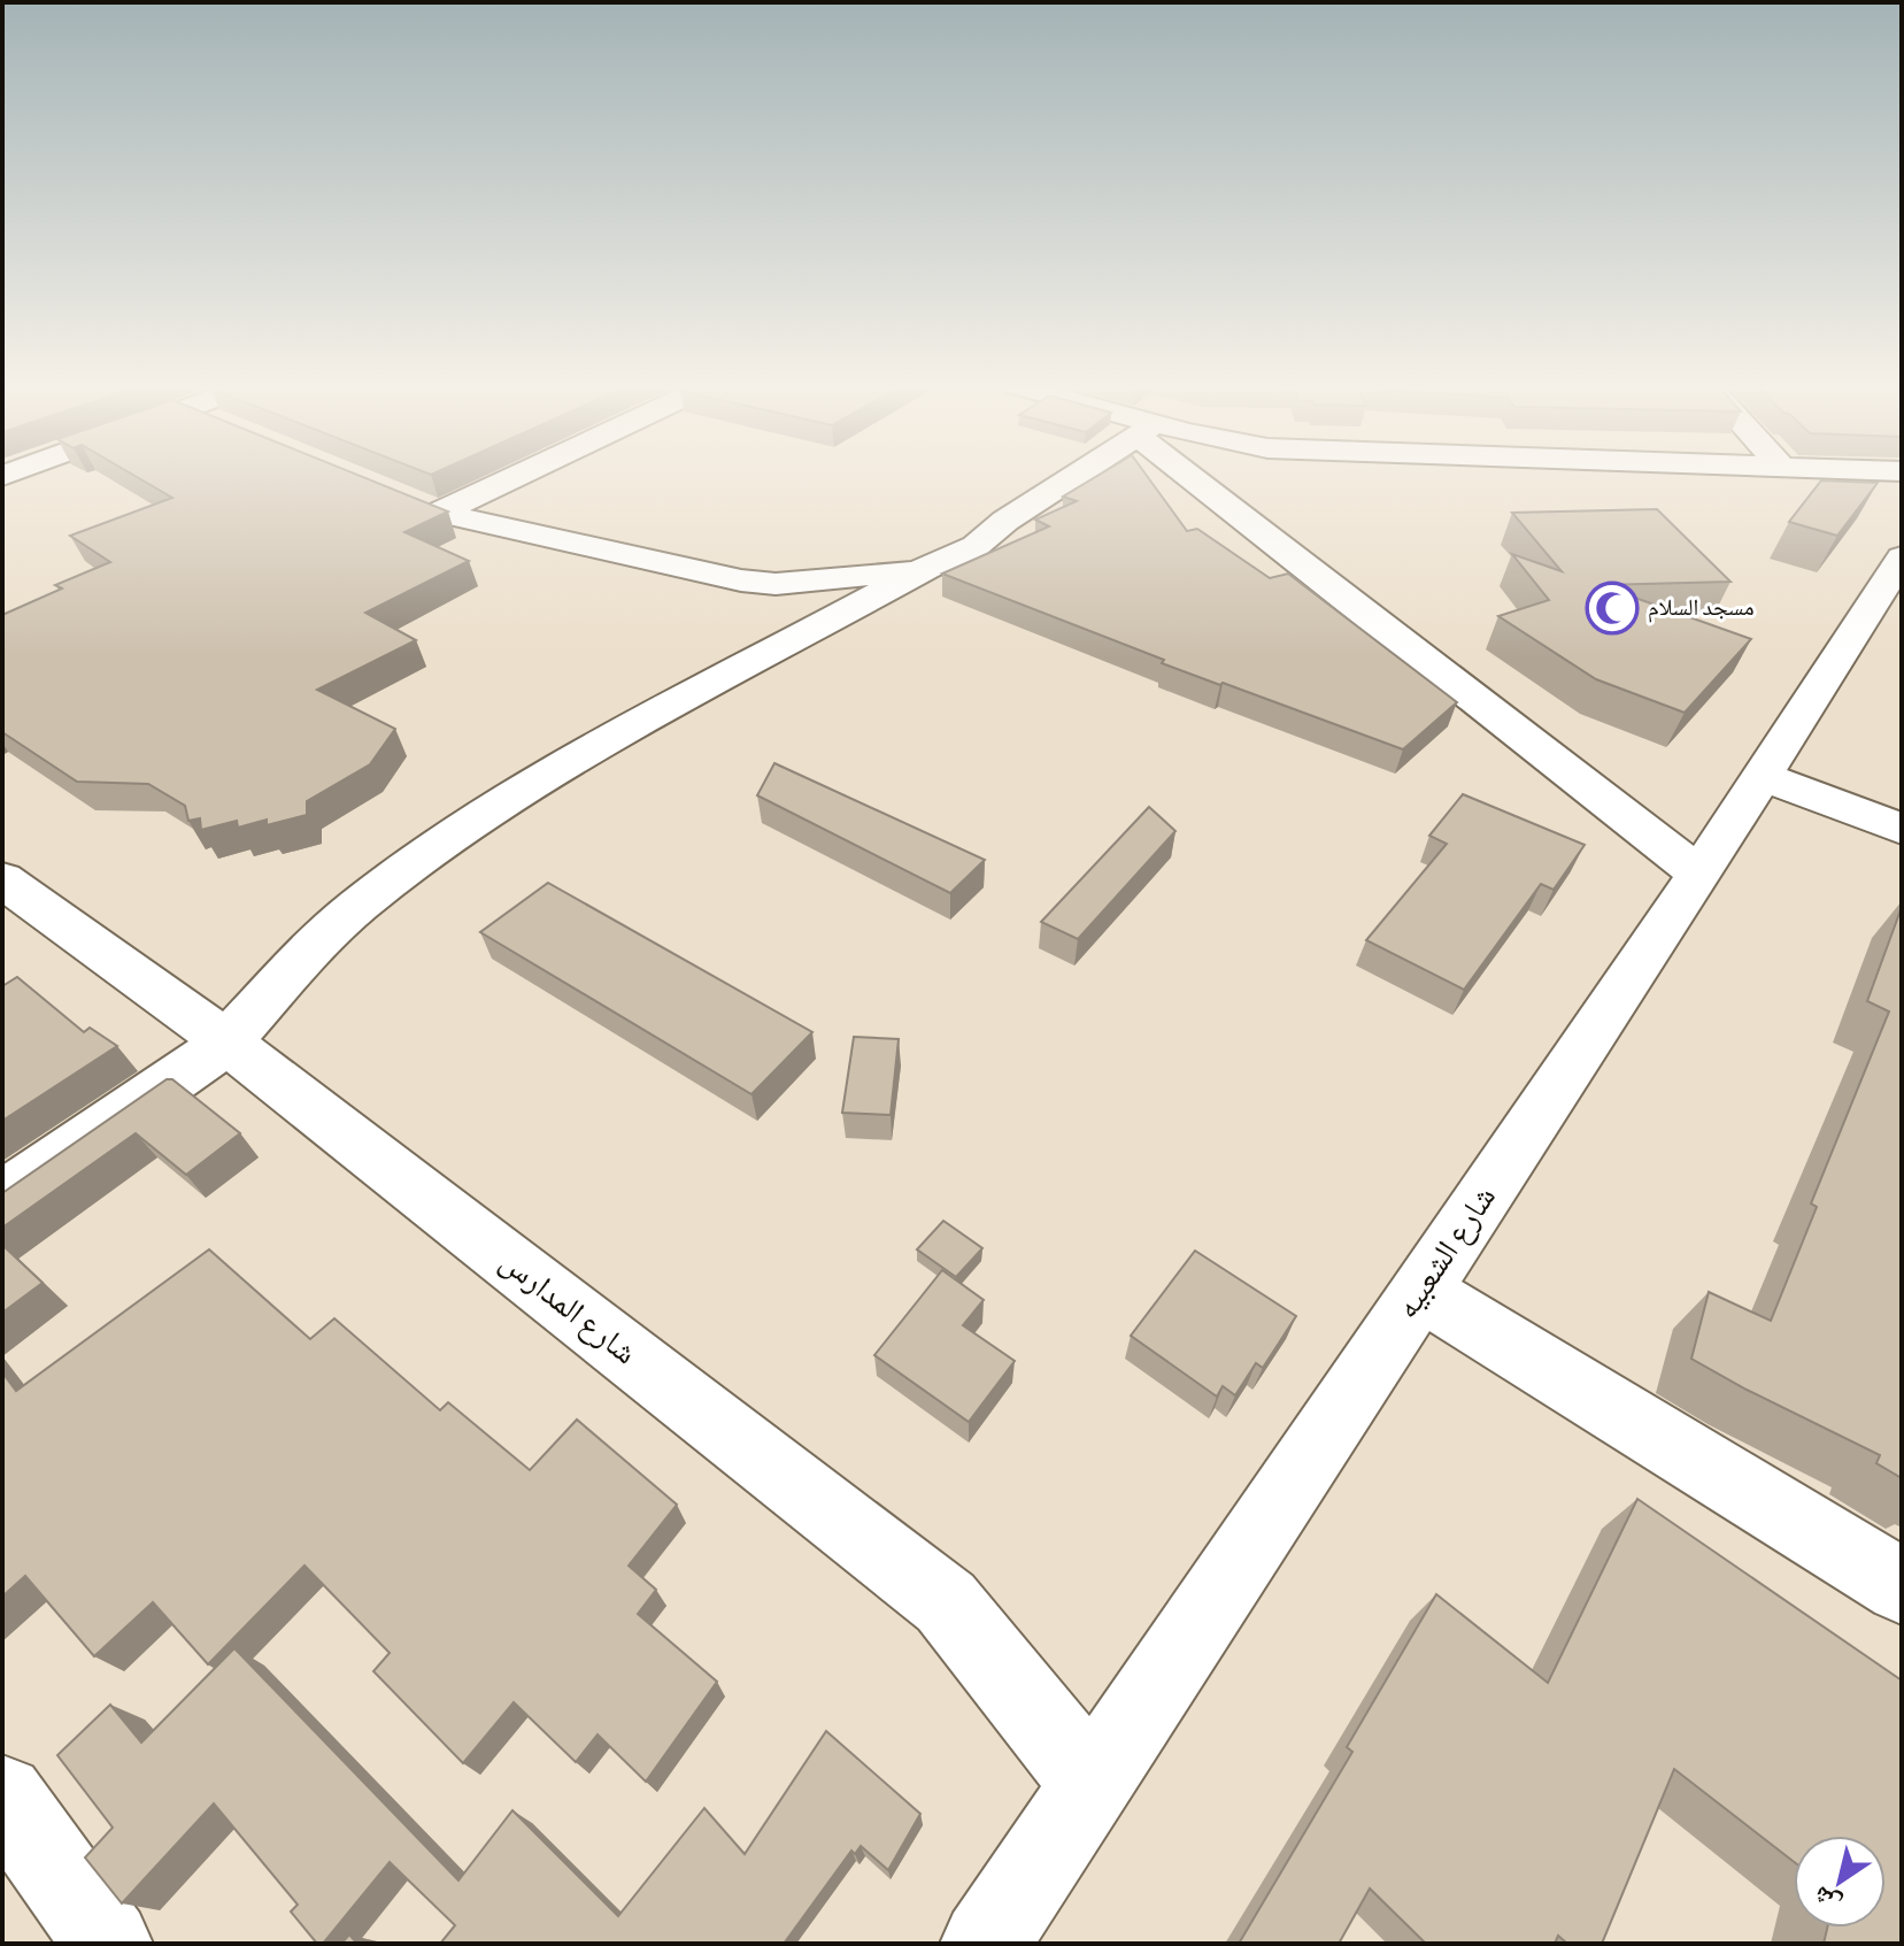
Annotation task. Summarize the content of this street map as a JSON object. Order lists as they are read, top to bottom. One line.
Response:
{"streets":{"street":["شارع الشعبيه","شارع المدارس"]},"crossings":[["شارع الشعبيه","شارع المدارس"]],"places":{"mosque":["مسجد السلام"]},"north":"bottom left"}
